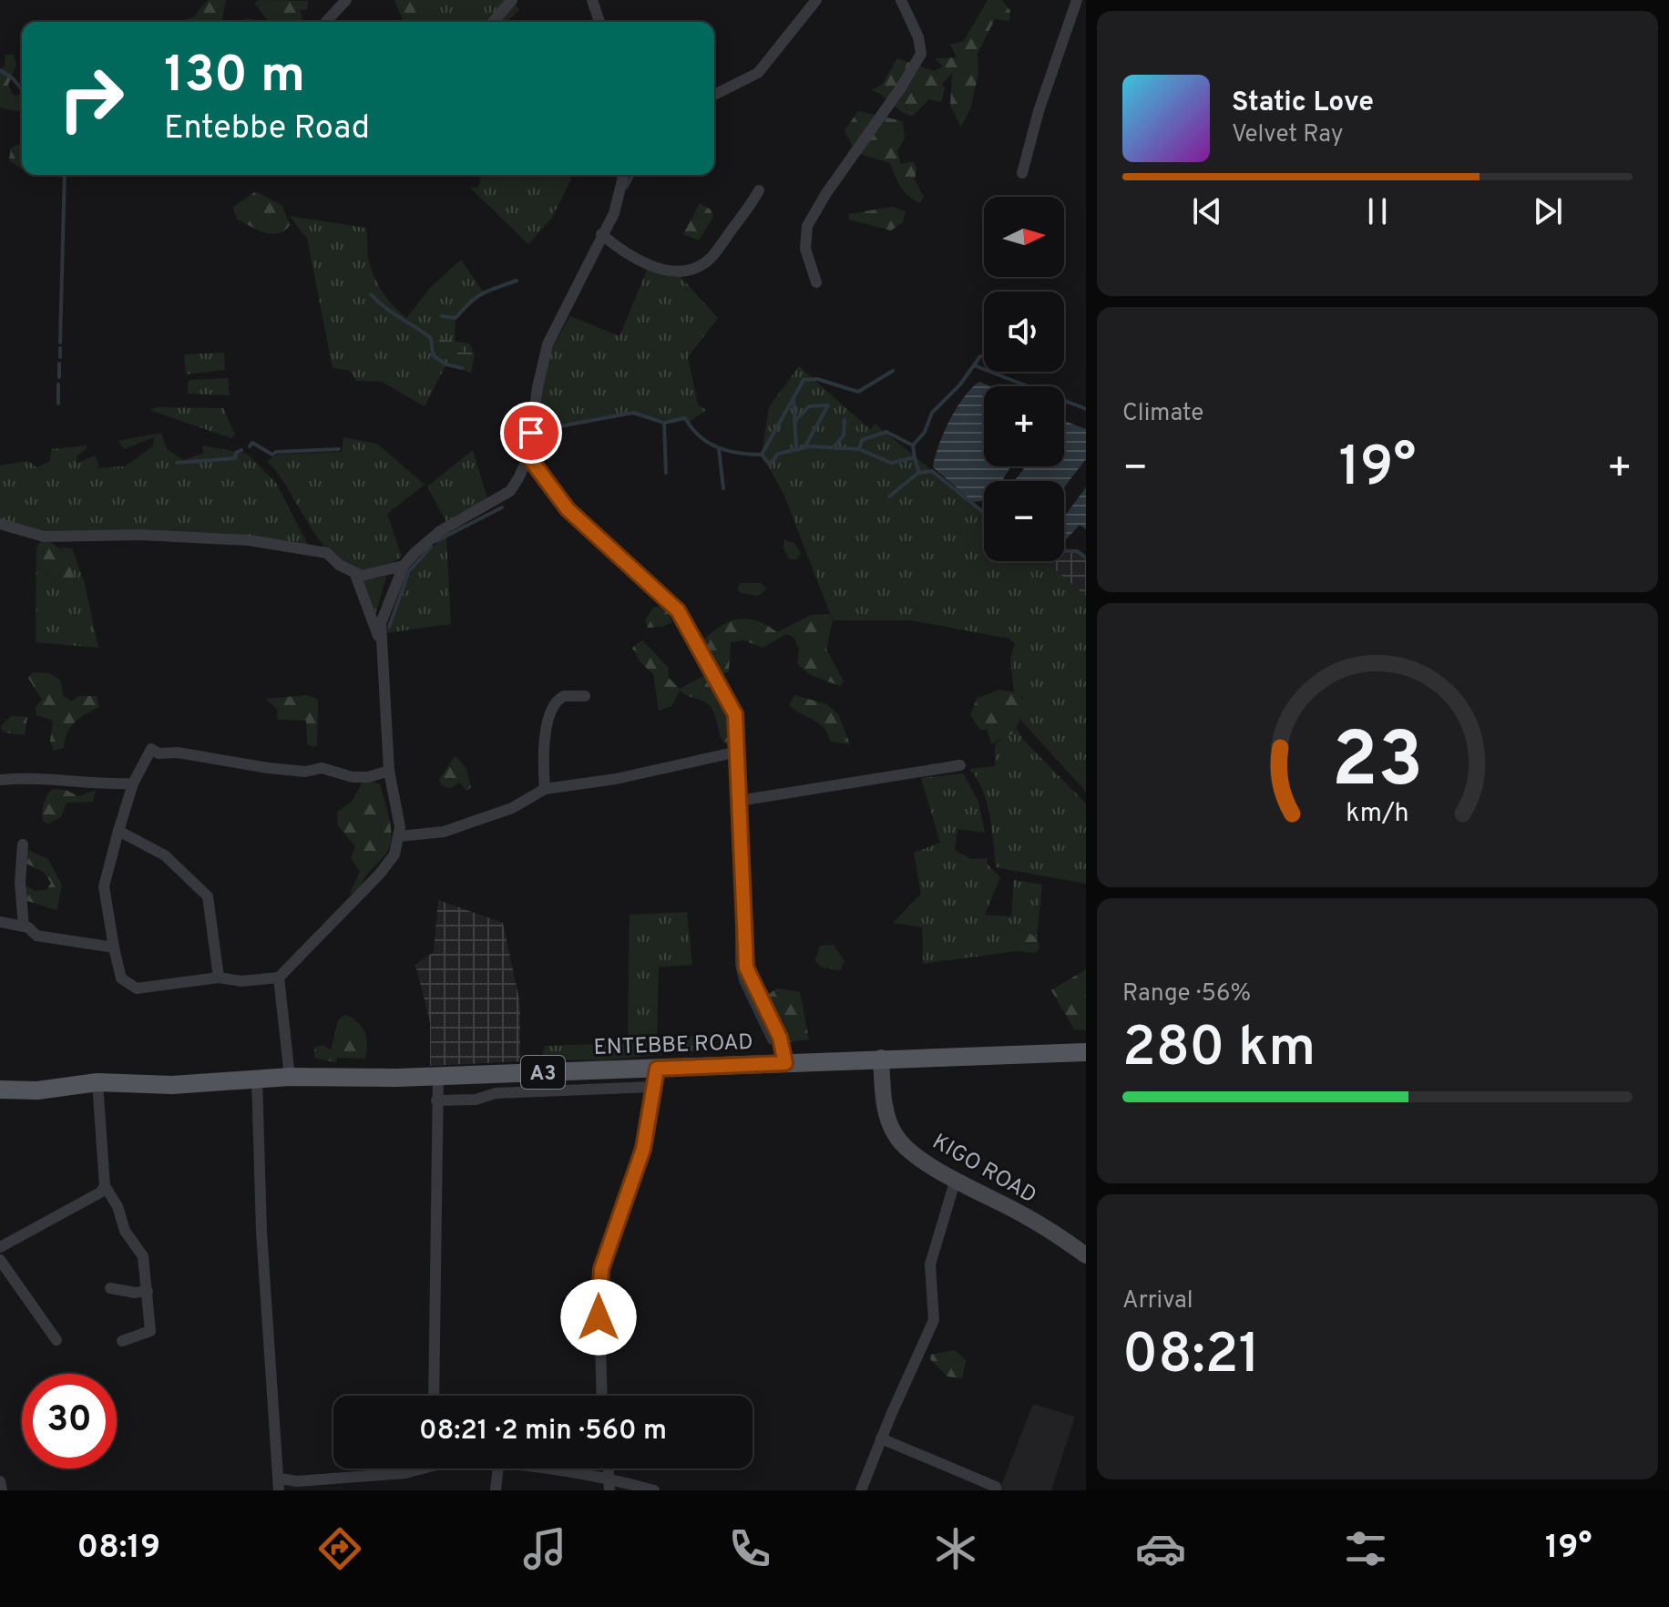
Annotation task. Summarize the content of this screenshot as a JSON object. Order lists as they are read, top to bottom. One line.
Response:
{"streets":{"main road":["ENTEBBE ROAD","A3"],"street":["KIGO ROAD"]},"crossings":[["ENTEBBE ROAD","KIGO ROAD"]],"north":"right","page":{"turn":["130 m","Entebbe Road"],"song":["Static Love","Velvet Ray"],"map_buttons":["+","−"],"tile":["Climate",["Range · 56%","280 km"],["Arrival","08:21"]],"heat":["−","19°","+"],"limit":"30","trip":"08:21 · 2 min · 560 m","tabs":["08:19","19°"],"gauge":["23","km/h"]}}
